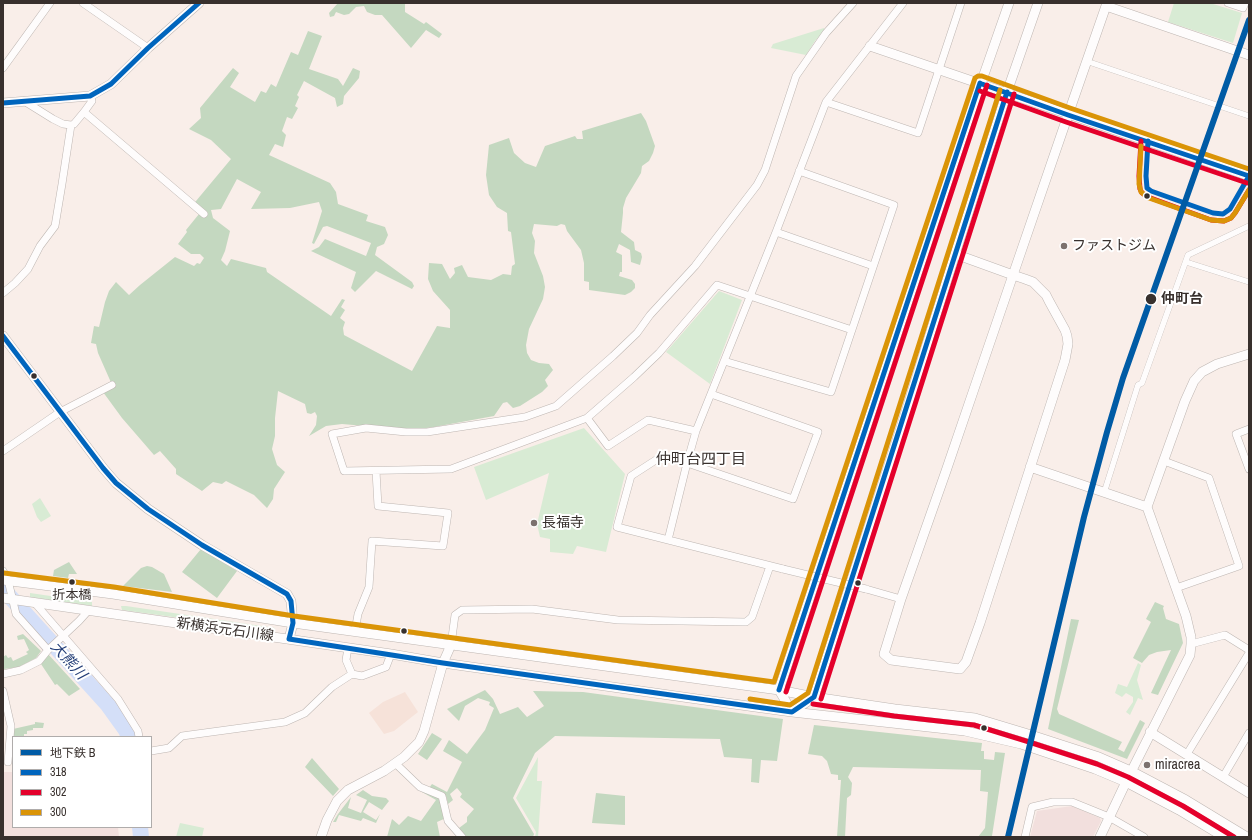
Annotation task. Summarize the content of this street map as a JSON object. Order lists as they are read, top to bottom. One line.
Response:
{"streets":{"street":["新横浜元石川線"]},"districts":["仲町台四丁目"],"water":["大熊川"],"places":["ファストジム","仲町台","長福寺","折本橋","miracrea"],"lines":["transit line 318","metro line B","transit line 300","transit line 302"],"legend":["地下鉄 B","318","302","300"]}
